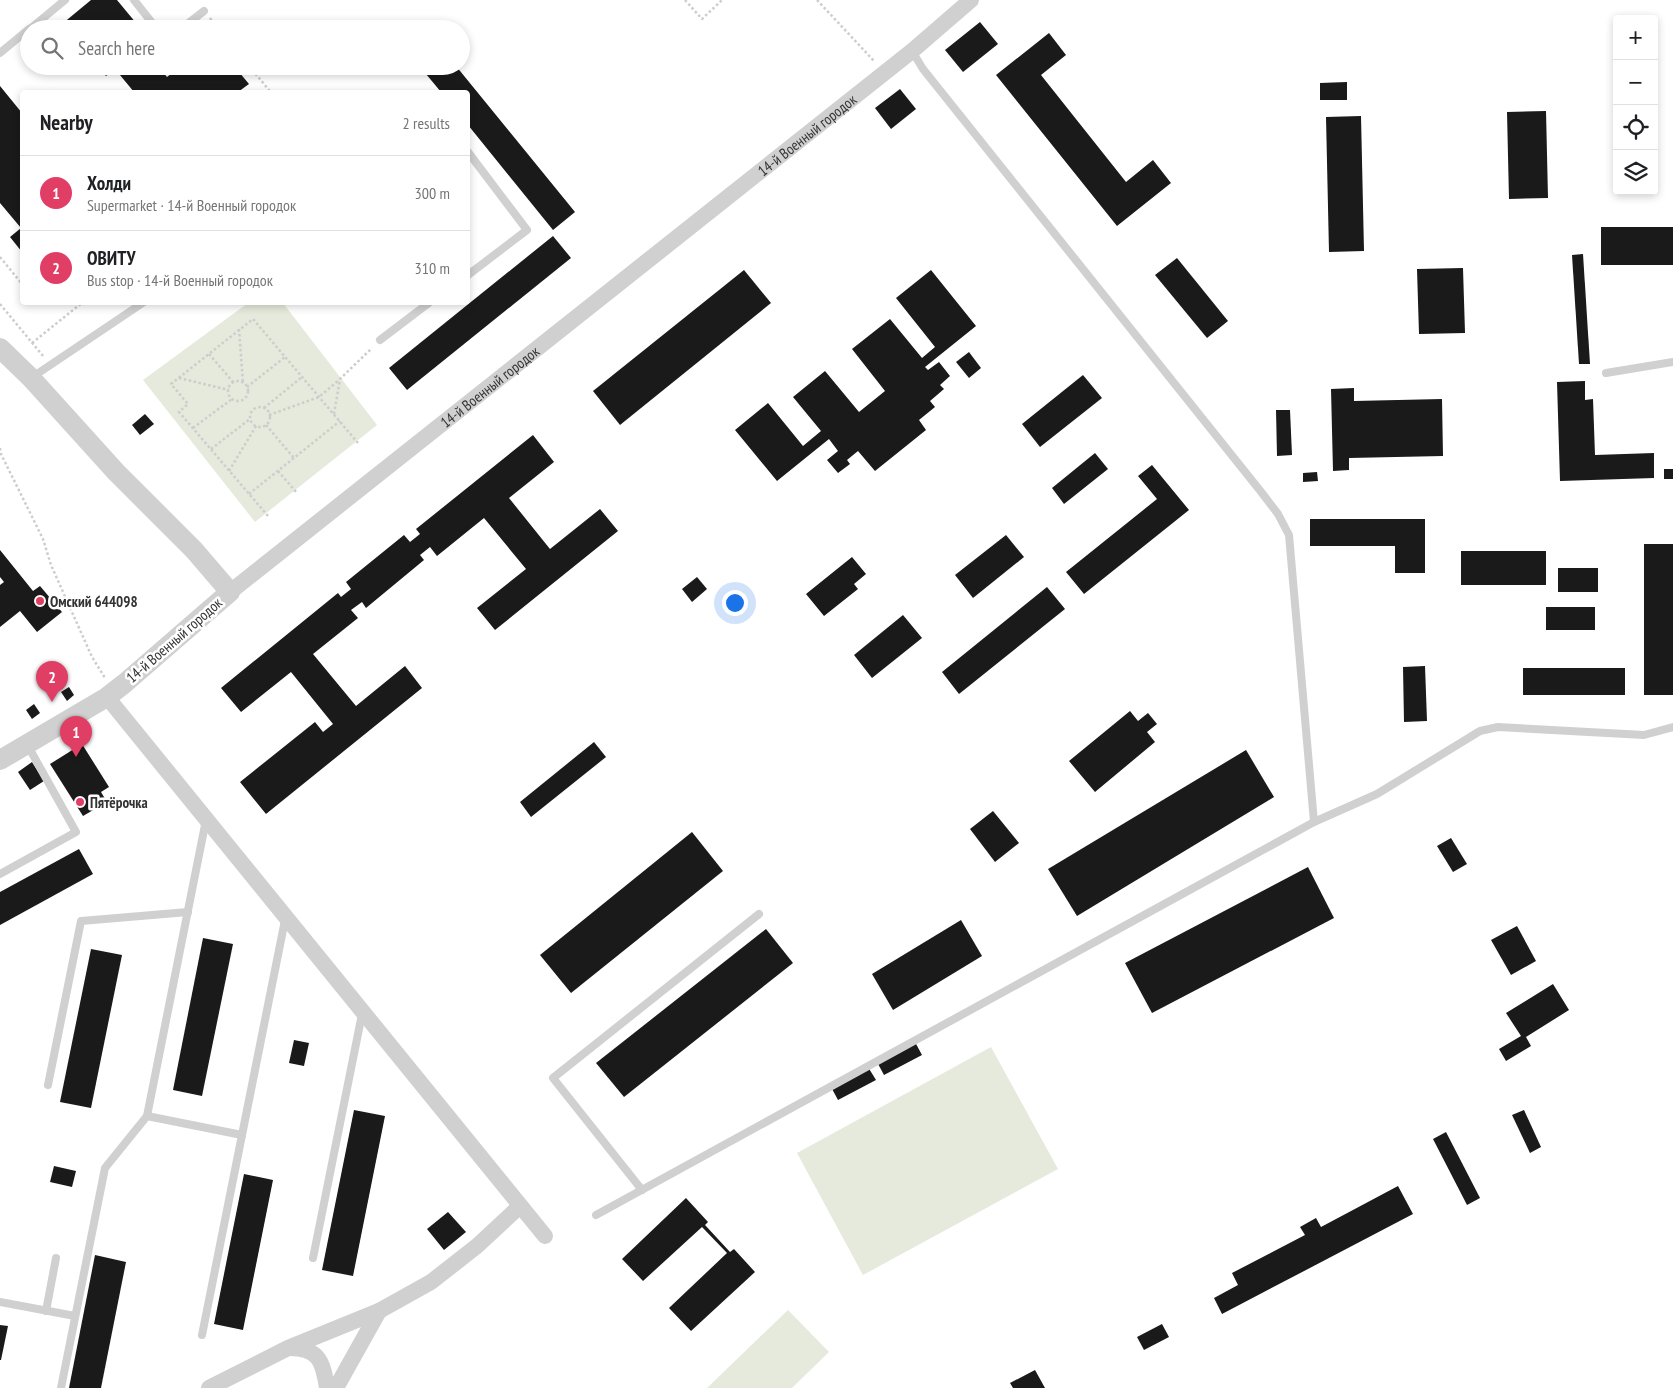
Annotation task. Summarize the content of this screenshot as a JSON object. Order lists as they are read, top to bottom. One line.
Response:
{"streets":{"street":["14-й Военный городок"]},"places":["Омский 644098","Пятёрочка"],"page":{"map_buttons":["+","−"],"search":"Search here","heading":["Nearby","2 results"],"list":[{"mark":"1","name":"Холди","note":"Supermarket · 14-й Военный городок","value":"300 m"},{"mark":"2","name":"ОВИТУ","note":"Bus stop · 14-й Военный городок","value":"310 m"}],"pins":["2","1"]}}
